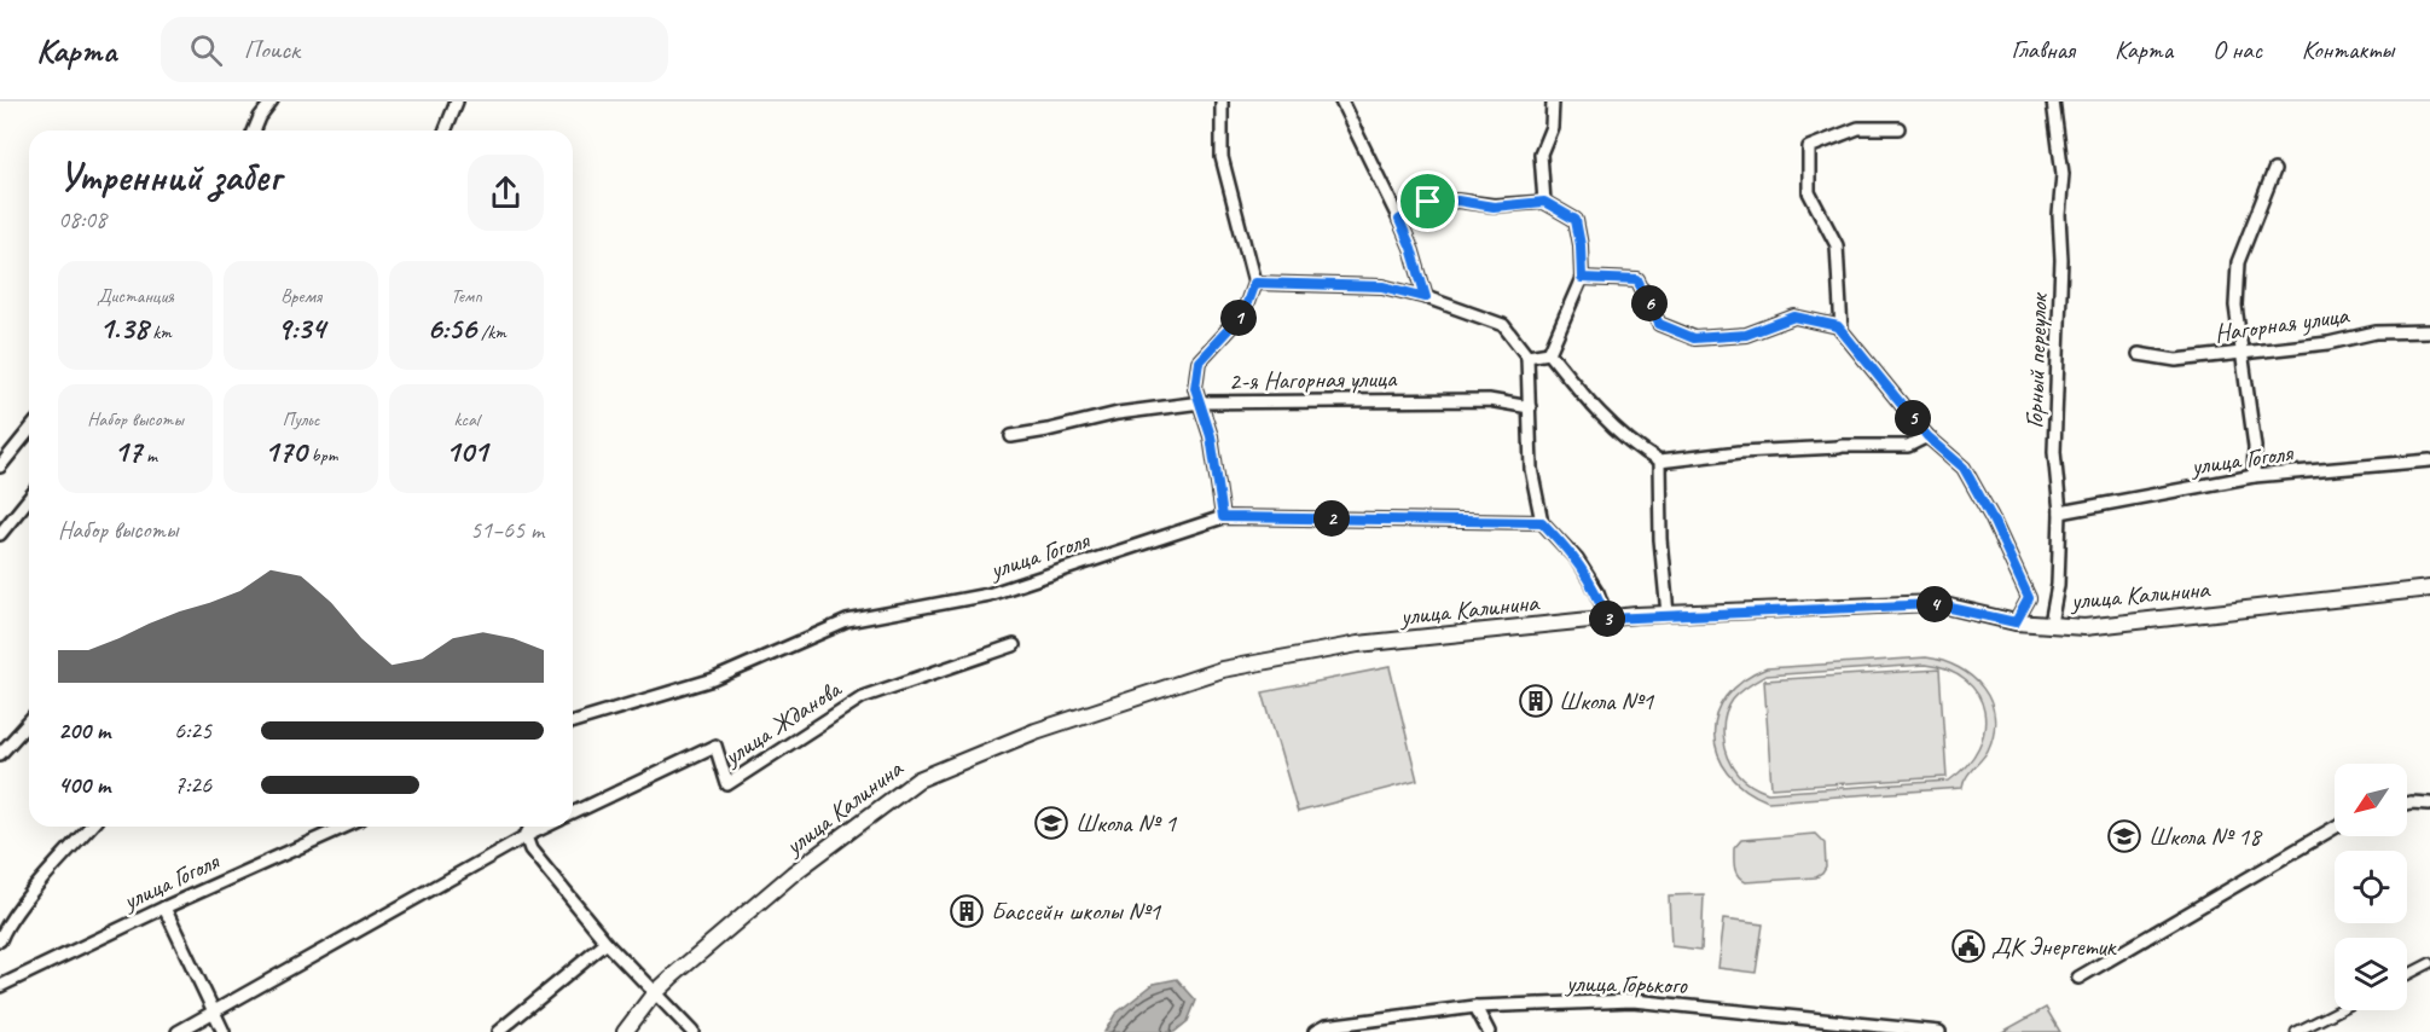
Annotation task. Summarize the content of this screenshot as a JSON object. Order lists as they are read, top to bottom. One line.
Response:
{"streets":{"street":["Нагорная улица","Горный переулок","2-я Нагорная улица","улица Гоголя","улица Калинина","улица Жданова","улица Горького"]},"crossings":[["Горный переулок","улица Гоголя"],["Горный переулок","улица Калинина"]],"places":{"building":["Школа №1","Бассейн школы №1"],"school or university":["Школа № 1","Школа № 18"],"public building":["ДК Энергетик"]},"north":"bottom left","page":{"header":"Карта","search":"Поиск","nav":["Главная","Карта","О нас","Контакты"],"heading":["Утренний забег","08:08"],"stats":[["Дистанция","1.38 km"],["Время","9:34"],["Темп","6:56 /km"],["Набор высоты","17 m"],["Пульс","170 bpm"],["kcal","101"]],"pins":["6","1","5","2","4","3"],"chart":["Набор высоты","51–65 m"],"list":[{"name":"200 m","note":"6:25"},{"name":"400 m","note":"7:26"}]}}
